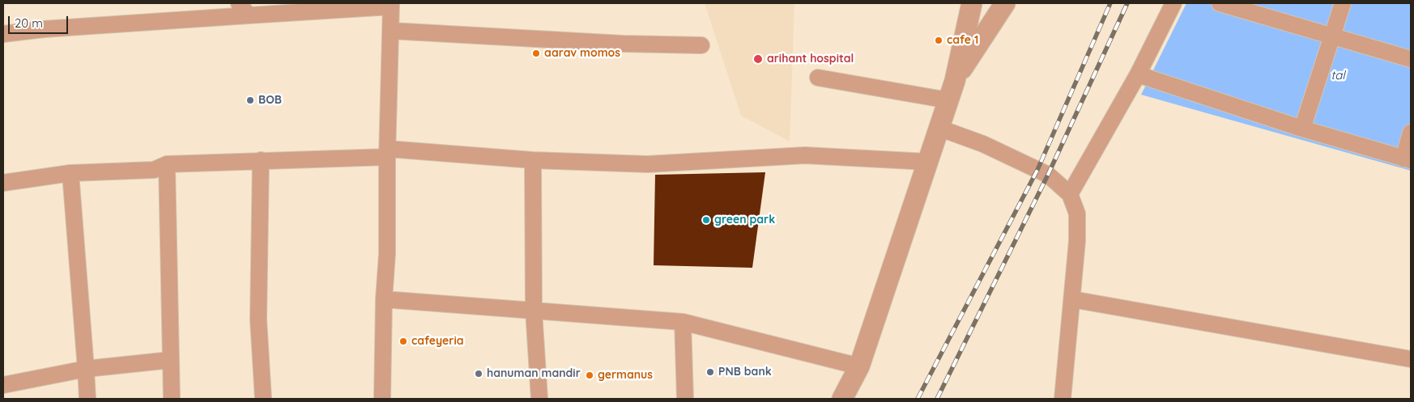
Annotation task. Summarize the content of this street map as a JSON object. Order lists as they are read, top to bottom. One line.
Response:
{"water":["tal"],"places":["cafe 1","aarav momos","arihant hospital","BOB","green park","cafeyeria","PNB bank","hanuman mandir","germanus"],"scale_bar":"20 m"}
